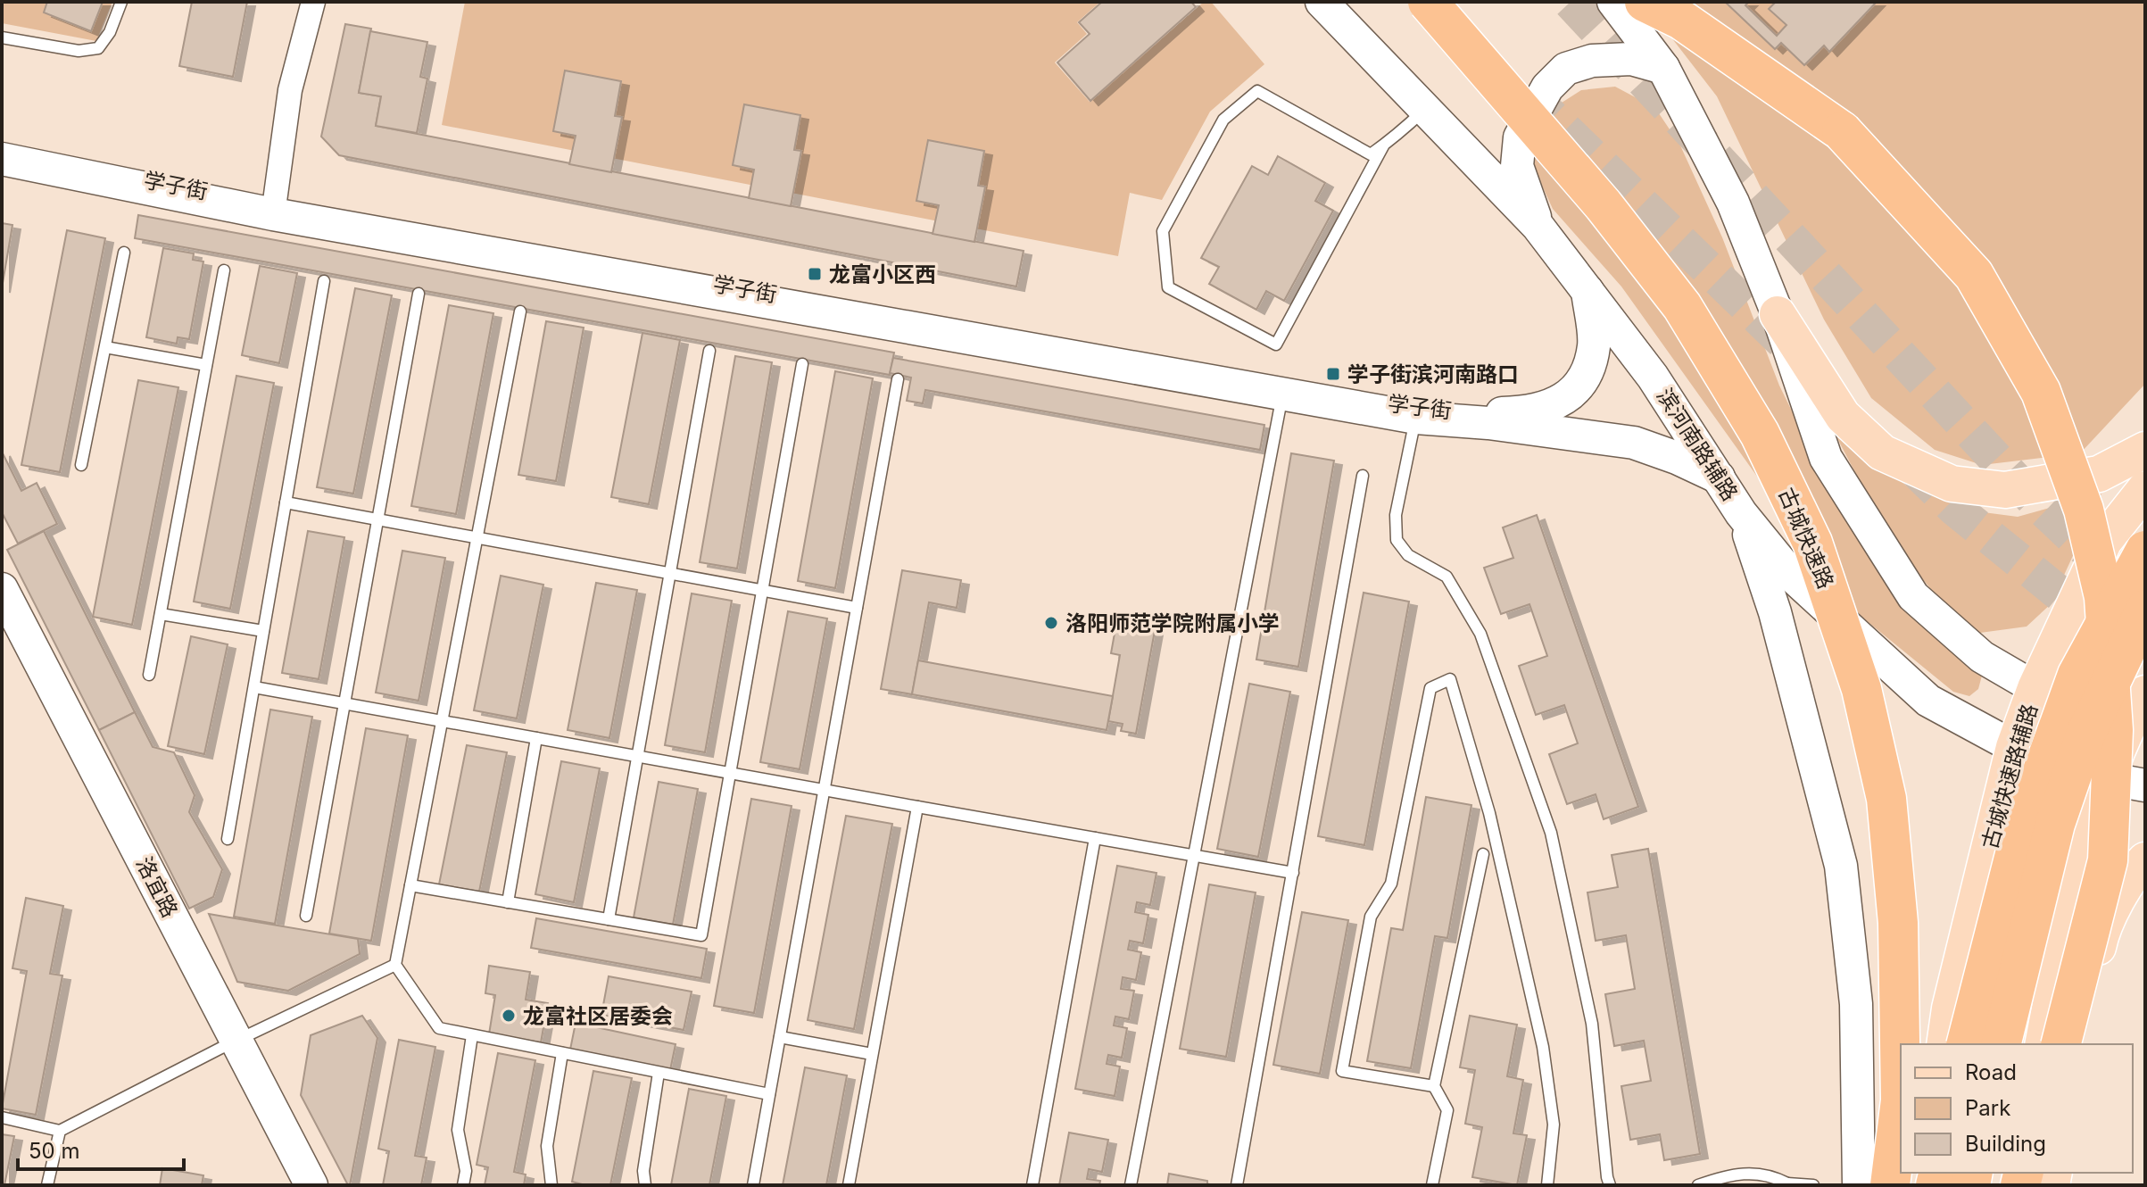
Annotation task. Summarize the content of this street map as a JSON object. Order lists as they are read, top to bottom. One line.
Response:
{"streets":{"highway":["古城快速路"],"main road":["古城快速路辅路"],"street":["学子街","滨河南路辅路","洛宜路"]},"crossings":[["滨河南路辅路","古城快速路辅路"]],"places":{"transit":["龙富小区西","学子街滨河南路口"],"other":["洛阳师范学院附属小学","龙富社区居委会"]},"legend":["Road","Park","Building"],"scale_bar":"50 m"}
